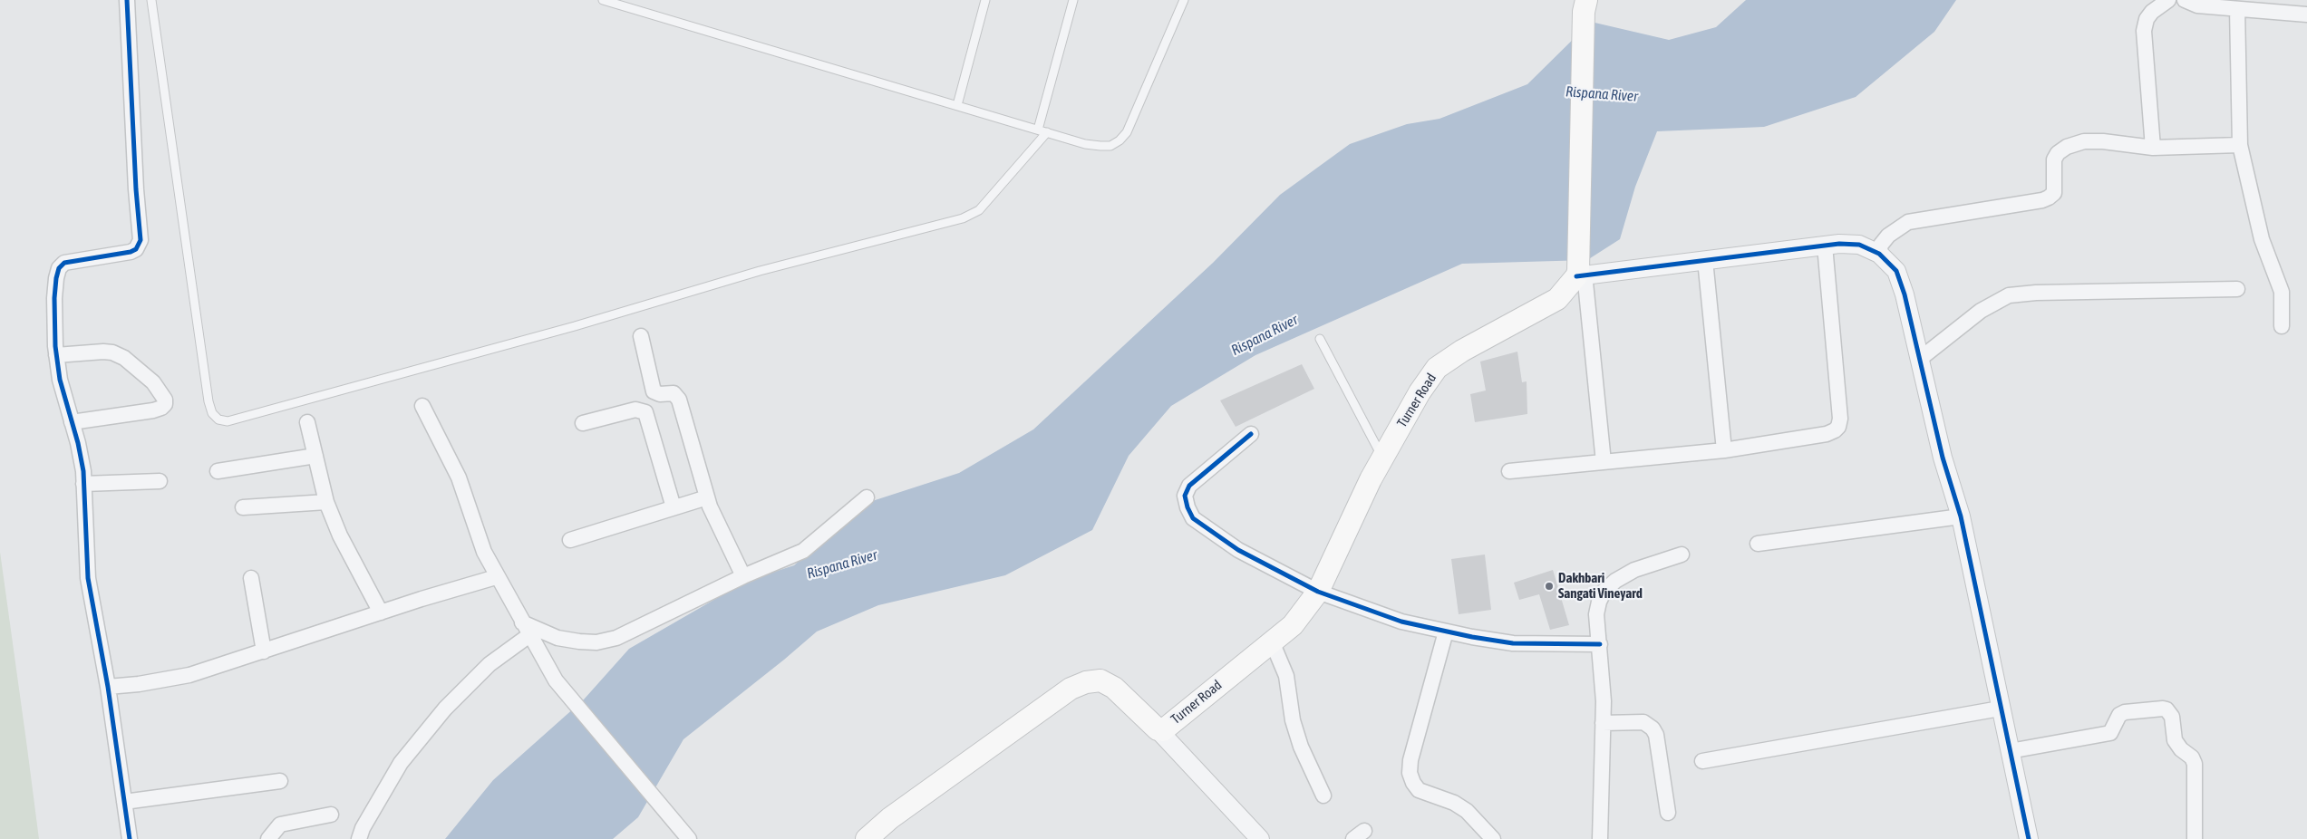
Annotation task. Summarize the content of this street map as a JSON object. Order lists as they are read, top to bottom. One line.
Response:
{"streets":{"main road":["Turner Road"]},"water":["Rispana River"],"places":["Dakhbari Sangati Vineyard"]}
